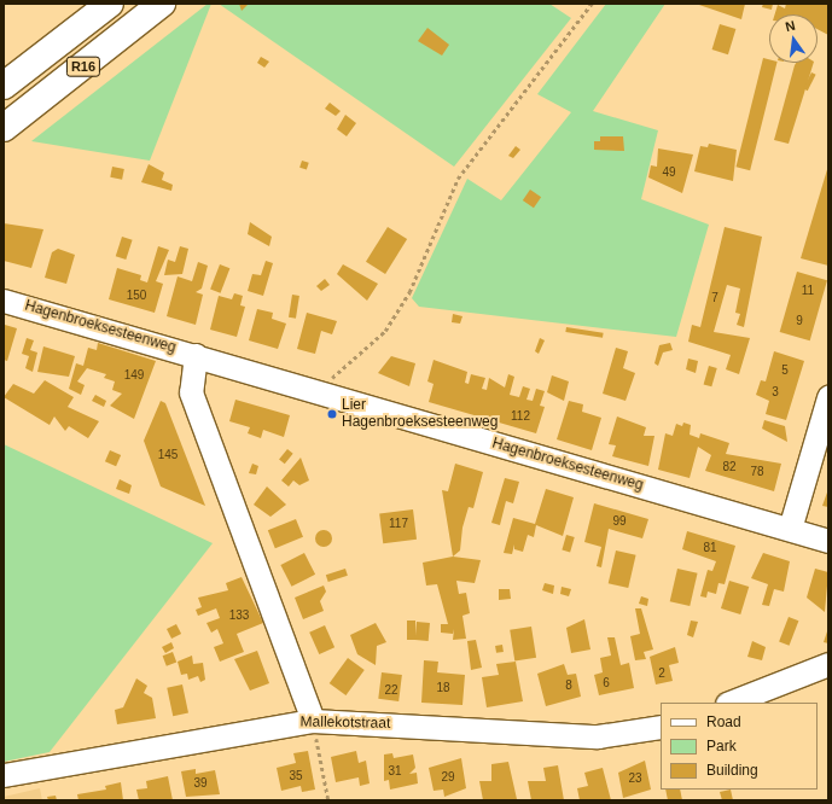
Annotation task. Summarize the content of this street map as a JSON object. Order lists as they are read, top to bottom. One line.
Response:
{"streets":{"highway":["R16"],"street":["Hagenbroeksesteenweg","Mallekotstraat"]},"crossings":[["Hagenbroeksesteenweg","Mallekotstraat"]],"places":["Lier Hagenbroeksesteenweg"],"house_numbers":["49","11","150","7","9","5","149","3","112","145","82","78","99","117","81","133","2","6","8","18","22","31","35","29","23","39"],"legend":["Road","Park","Building"],"north":"top"}
